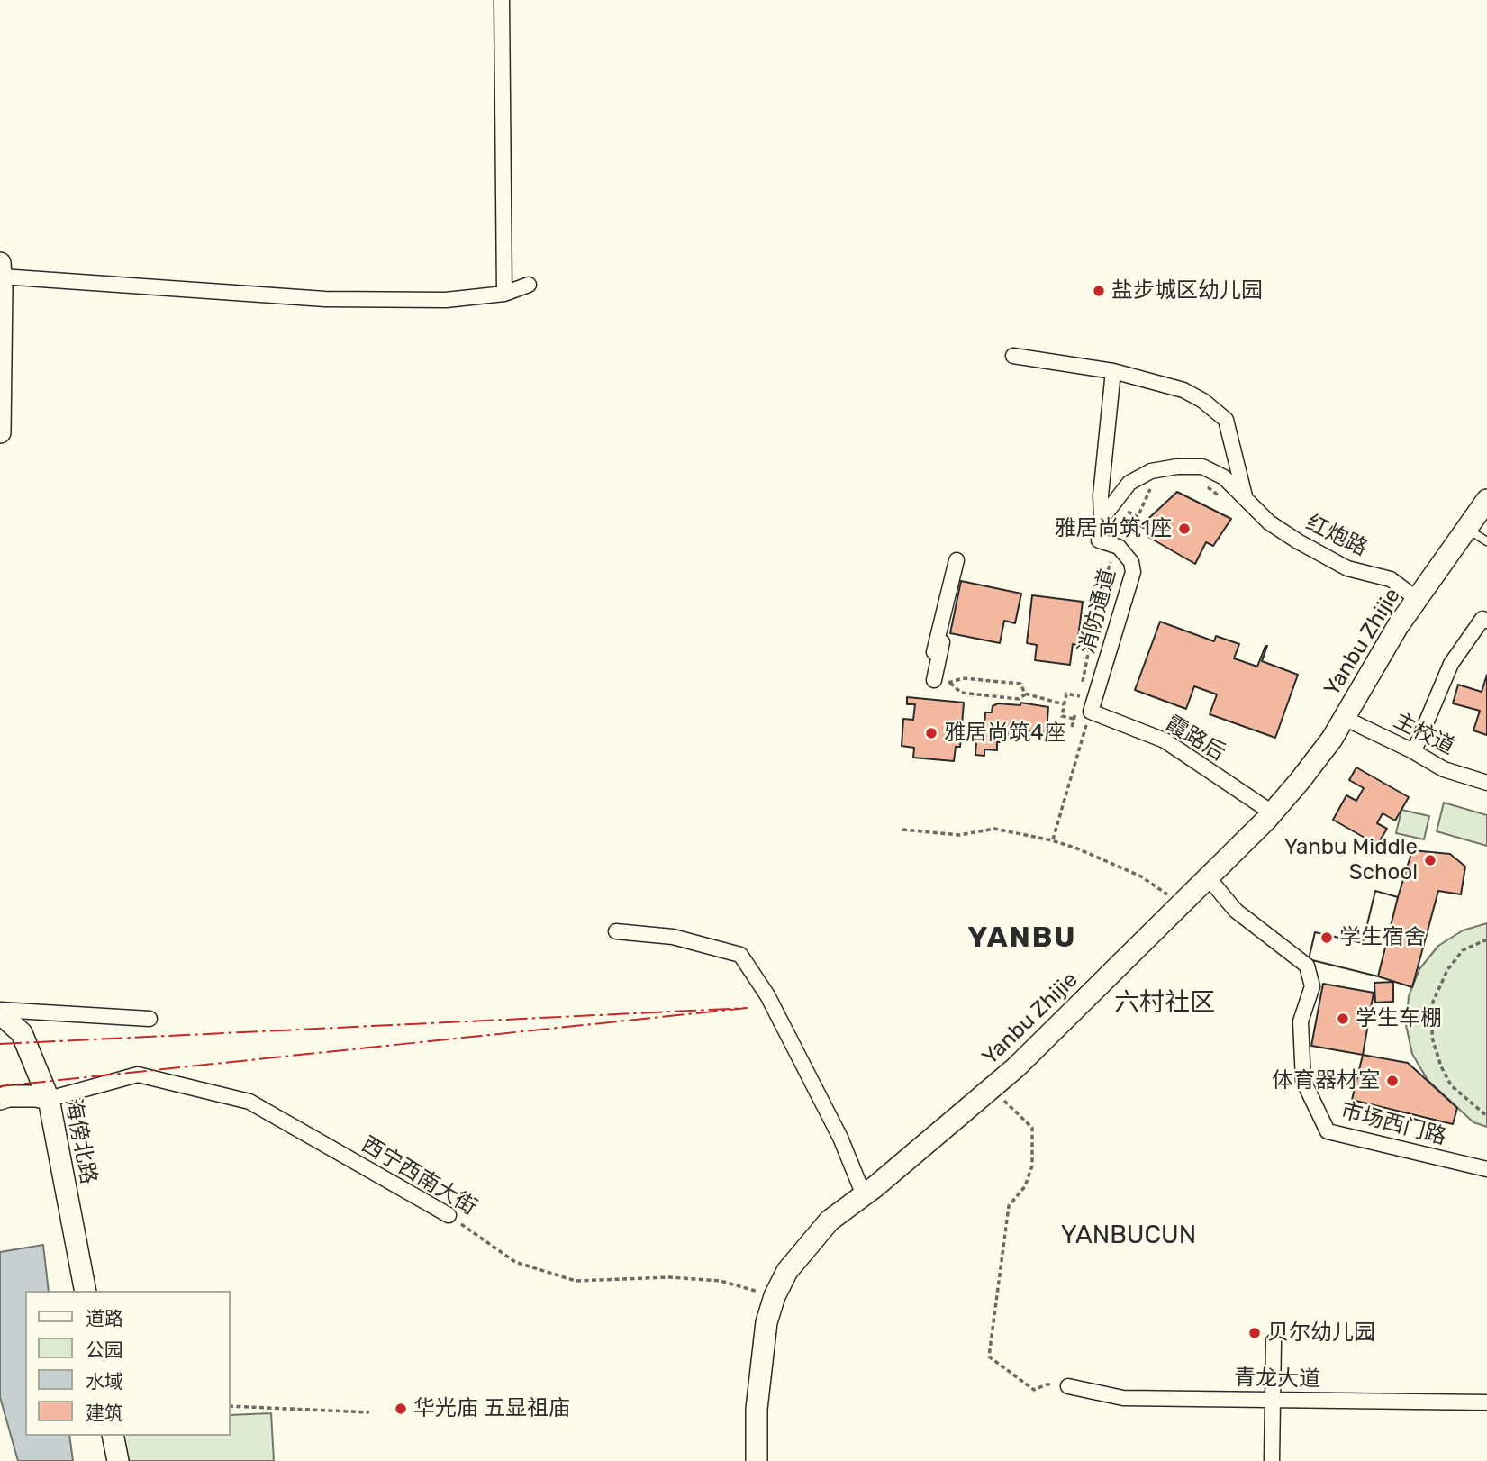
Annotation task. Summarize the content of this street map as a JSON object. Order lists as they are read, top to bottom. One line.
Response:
{"streets":{"main road":["Yanbu Zhijie","海傍北路"],"street":["红炮路","消防通道","主校道","霞路后","市场西门路","西宁西南大街","青龙大道"]},"crossings":[["红炮路","消防通道"],["红炮路","Yanbu Zhijie"],["消防通道","霞路后"],["Yanbu Zhijie","主校道"],["Yanbu Zhijie","霞路后"],["Yanbu Zhijie","市场西门路"],["Yanbu Zhijie","西宁西南大街"],["海傍北路","西宁西南大街"]],"districts":["YANBU","六村社区","YANBUCUN"],"places":["盐步城区幼儿园","雅居尚筑1座","雅居尚筑4座","Yanbu Middle School","学生宿舍","学生车棚","体育器材室","贝尔幼儿园","华光庙 五显祖庙"],"legend":["道路","公园","水域","建筑"]}
